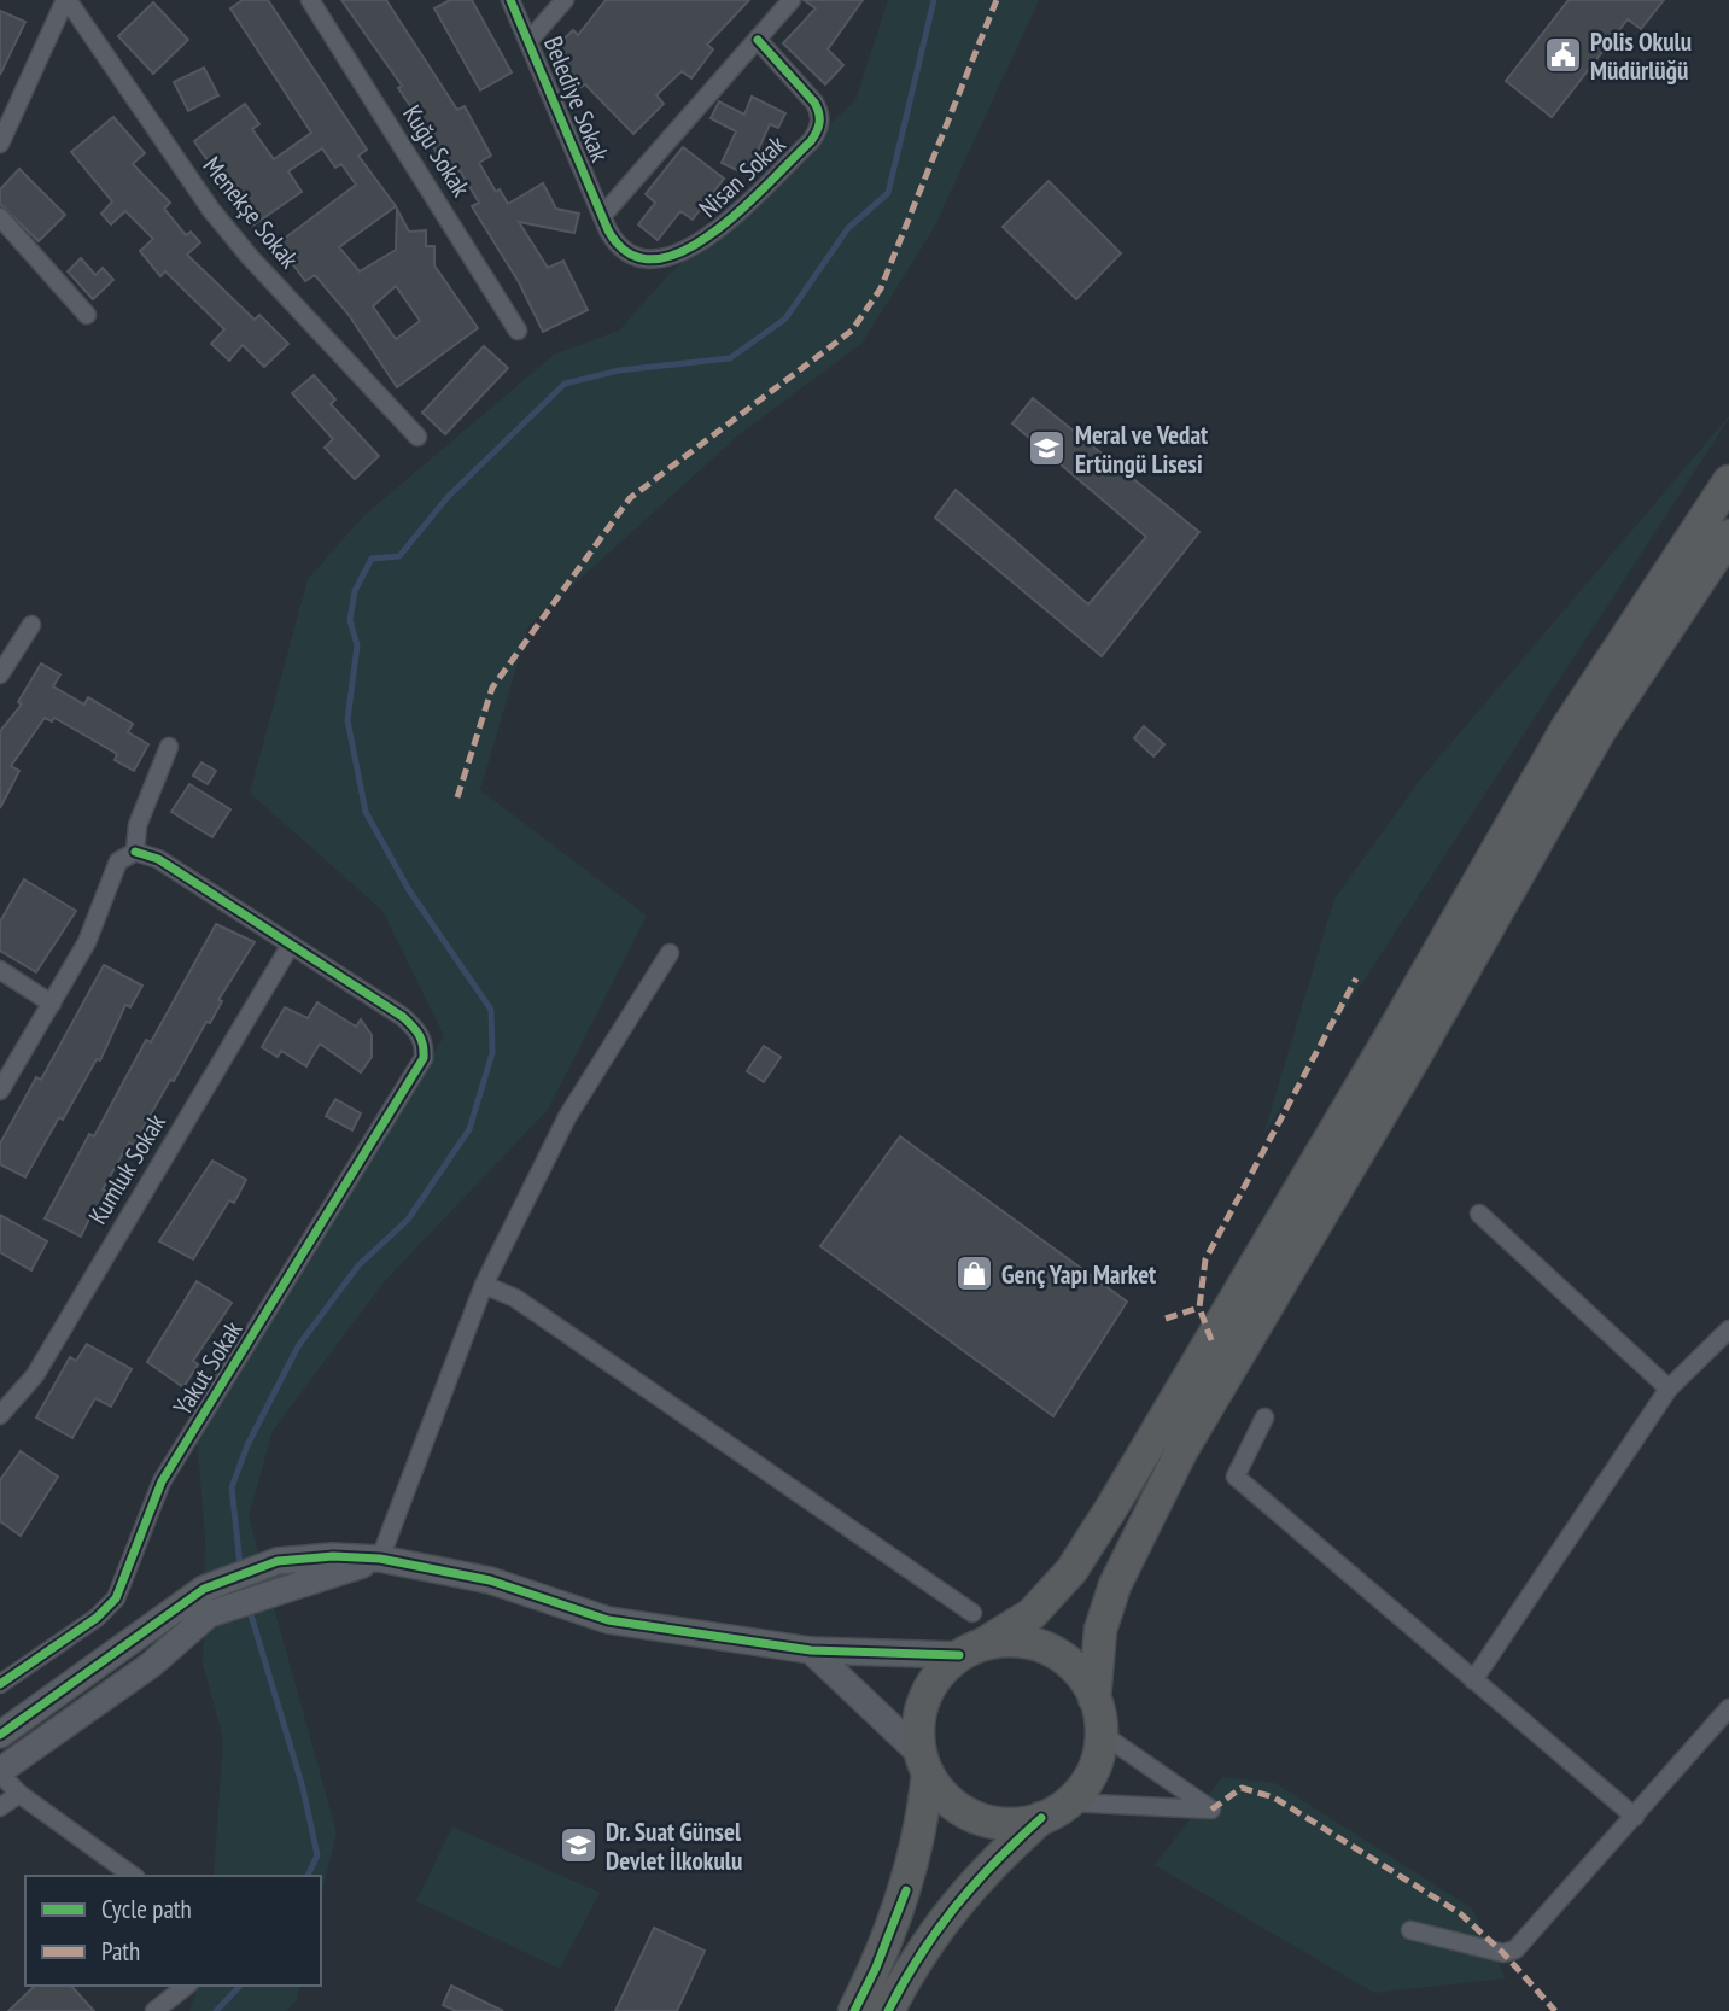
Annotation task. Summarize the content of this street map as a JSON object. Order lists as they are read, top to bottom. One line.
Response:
{"streets":{"street":["Belediye Sokak","Kuğu Sokak","Nisan Sokak","Menekşe Sokak","Kumluk Sokak","Yakut Sokak"]},"crossings":[["Belediye Sokak","Nisan Sokak"],["Kumluk Sokak","Yakut Sokak"]],"places":{"public building":["Polis Okulu Müdürlüğü"],"school or university":["Meral ve Vedat Ertüngü Lisesi","Dr. Suat Günsel Devlet İlkokulu"],"shop":["Genç Yapı Market"]},"legend":["Cycle path","Path"]}
